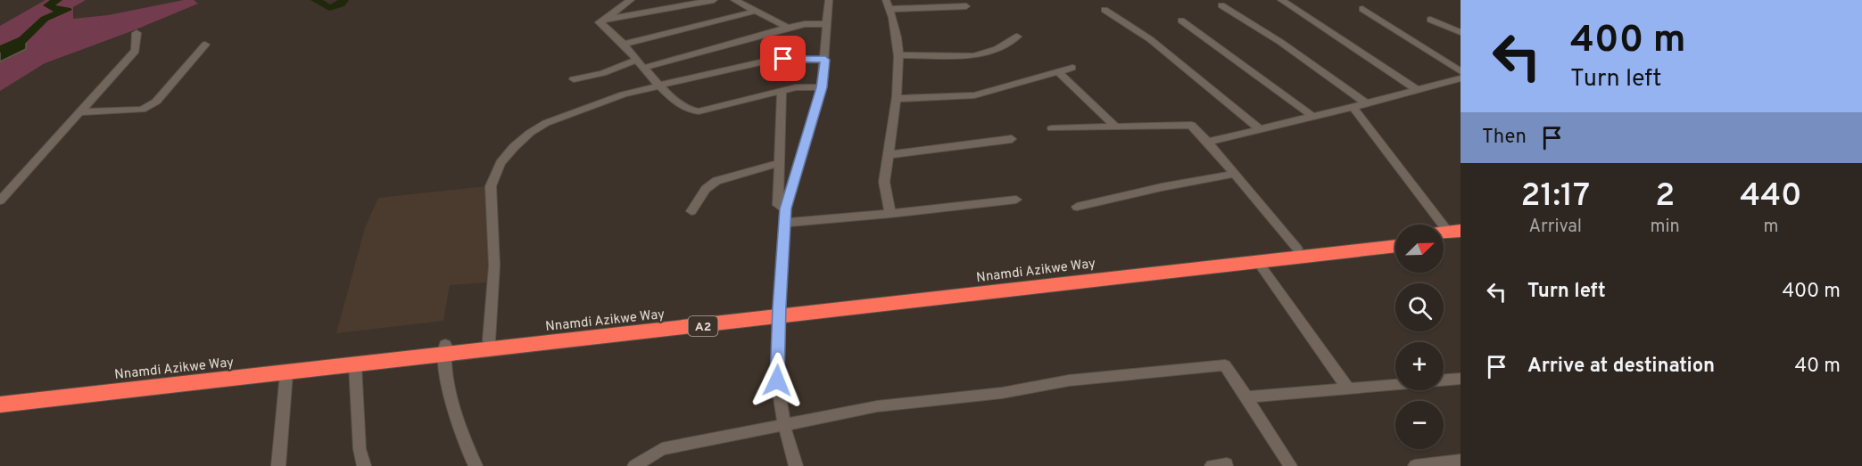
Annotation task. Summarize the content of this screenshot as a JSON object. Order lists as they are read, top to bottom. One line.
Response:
{"streets":{"highway":["Nnamdi Azikwe Way","A2"]},"north":"top right","page":{"turn":["400 m","Turn left"],"then":"Then","eta":["21:17","Arrival","2","min","440","m"],"map_buttons":["+","−"],"list":[{"name":"Turn left","value":"400 m"},{"name":"Arrive at destination","value":"40 m"}]}}
